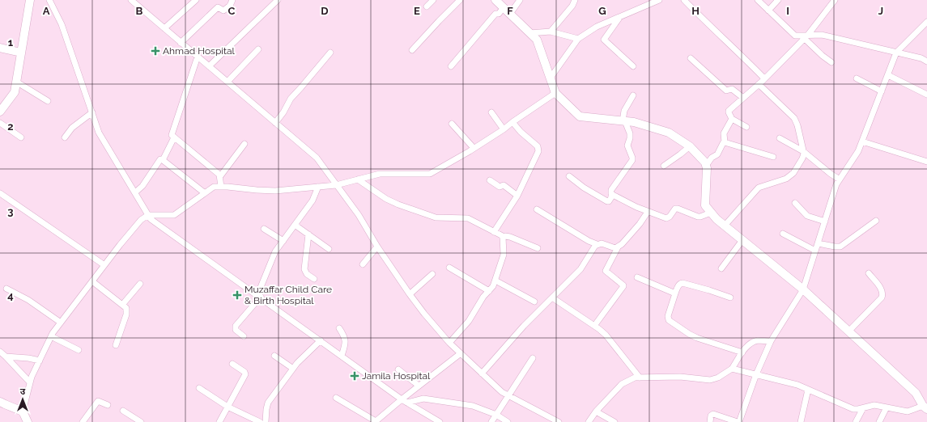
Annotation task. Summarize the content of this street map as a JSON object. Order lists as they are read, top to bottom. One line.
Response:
{"places":{"health":["Ahmad Hospital","Muzaffar Child Care & Birth Hospital","Jamila Hospital"]},"north":"top","grid":{"columns":["A","B","C","D","E","F","G","H","I","J"],"rows":["1","2","3","4"]}}
